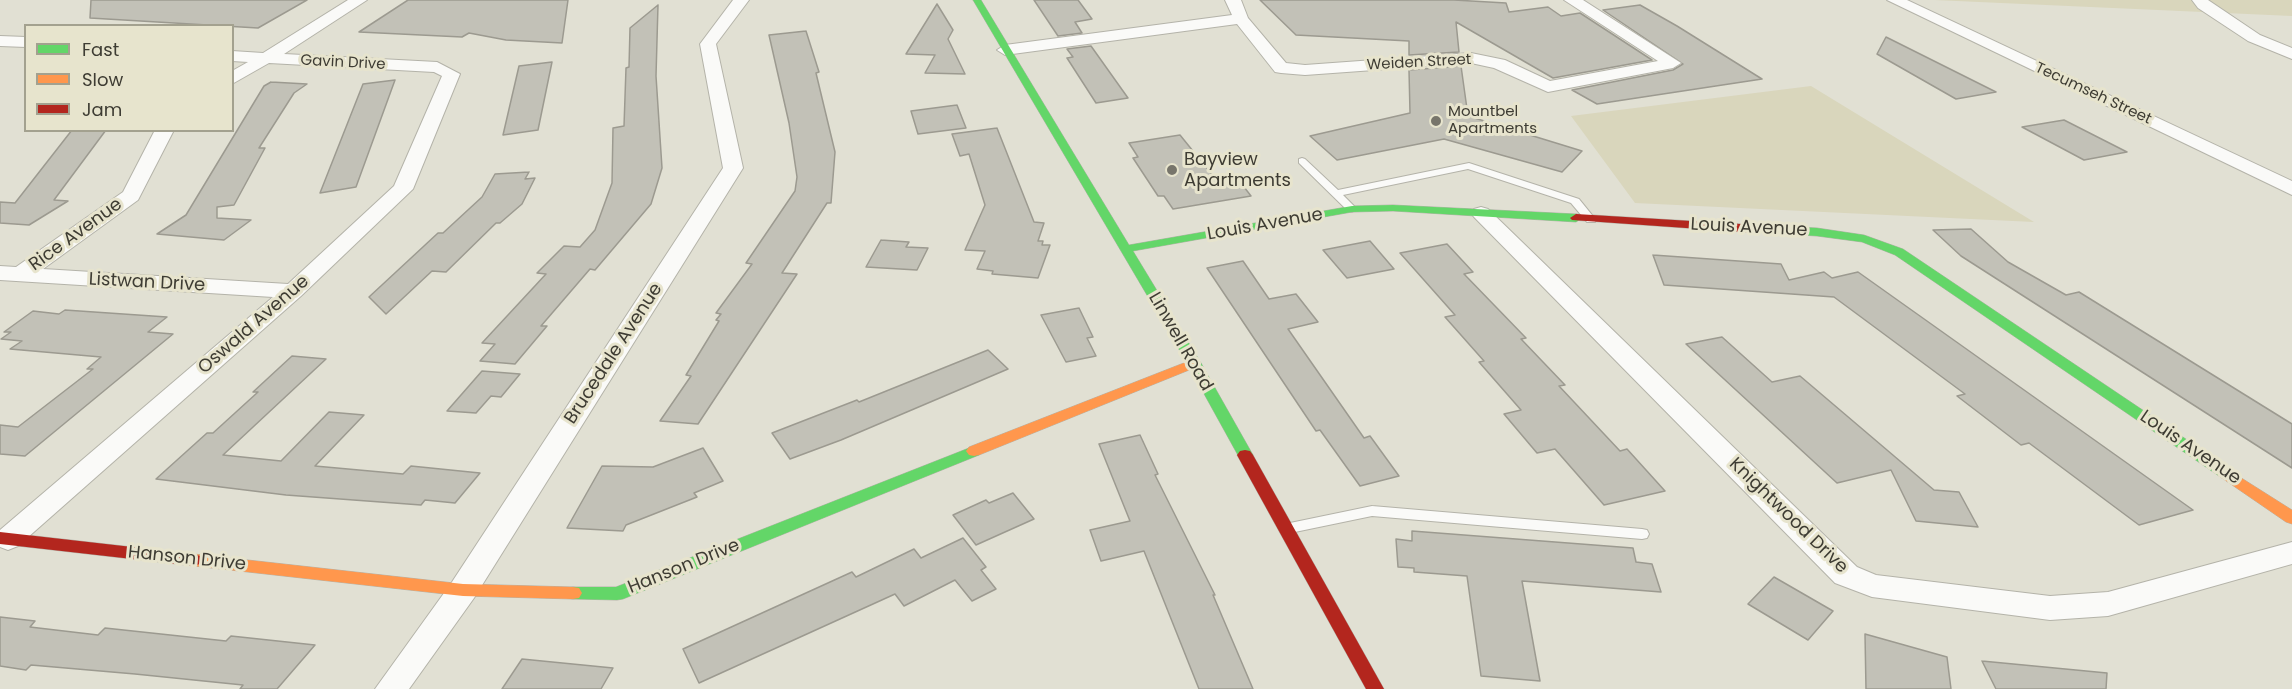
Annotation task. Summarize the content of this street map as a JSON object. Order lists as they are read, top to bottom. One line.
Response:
{"streets":{"street":["Gavin Drive","Weiden Street","Tecumseh Street","Louis Avenue","Rice Avenue","Listwan Drive","Oswald Avenue","Linwell Road","Brucedale Avenue","Knightwood Drive","Hanson Drive"]},"crossings":[["Gavin Drive","Oswald Avenue"],["Louis Avenue","Linwell Road"],["Louis Avenue","Knightwood Drive"],["Rice Avenue","Listwan Drive"],["Listwan Drive","Oswald Avenue"],["Oswald Avenue","Hanson Drive"],["Linwell Road","Hanson Drive"],["Brucedale Avenue","Hanson Drive"]],"places":["Mountbel Apartments","Bayview Apartments"],"legend":["Fast","Slow","Jam"]}
